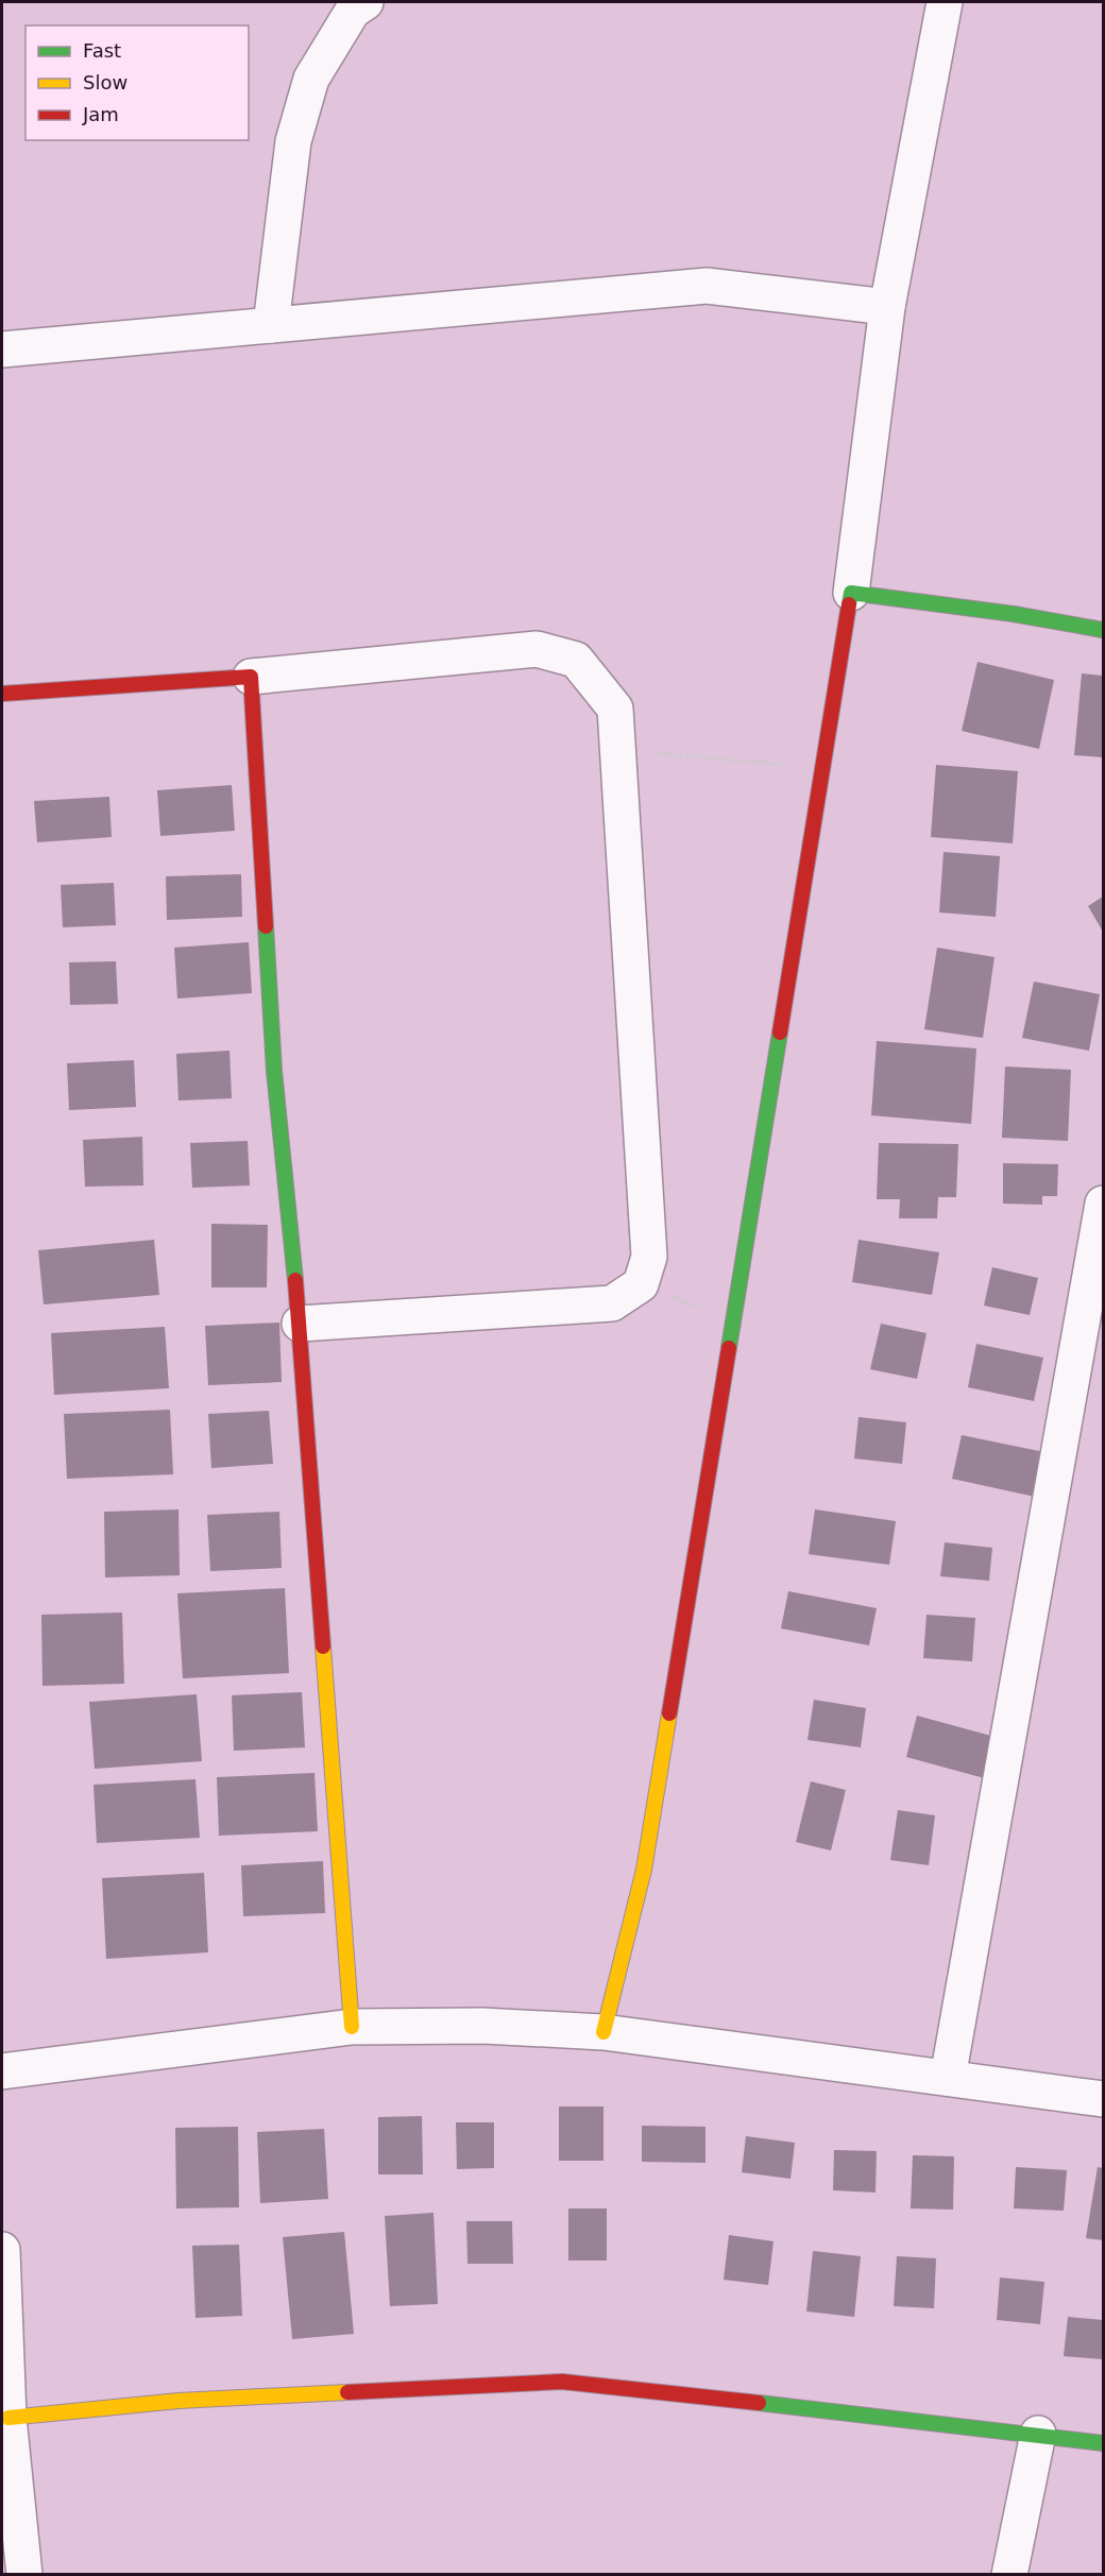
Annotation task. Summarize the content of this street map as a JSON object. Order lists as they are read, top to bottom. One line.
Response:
{"legend":["Fast","Slow","Jam"]}
